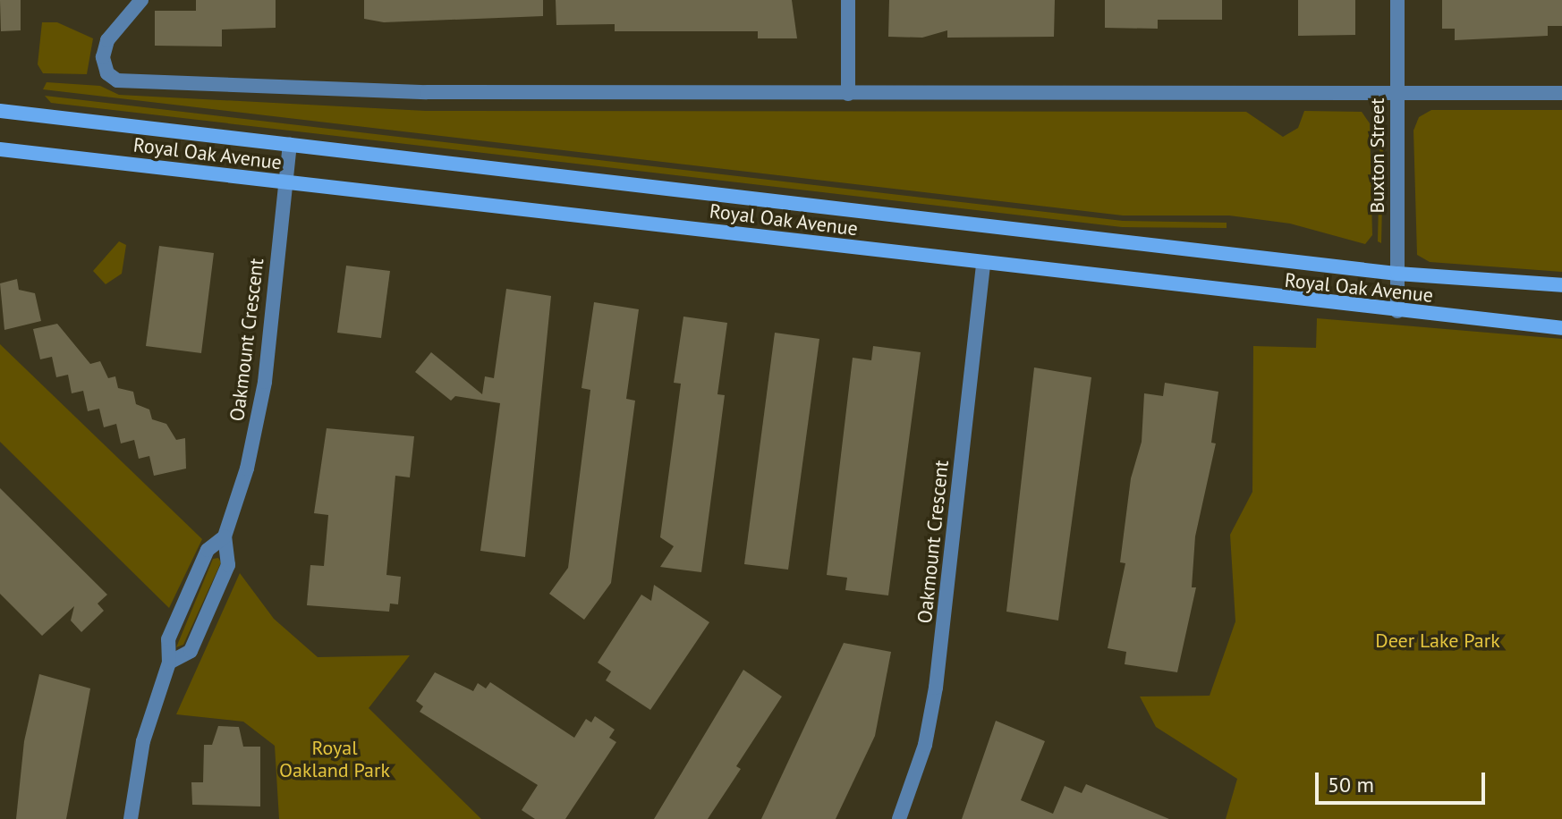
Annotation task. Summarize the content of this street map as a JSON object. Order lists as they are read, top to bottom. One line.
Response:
{"streets":{"main road":["Royal Oak Avenue"],"street":["Buxton Street","Oakmount Crescent"]},"crossings":[["Royal Oak Avenue","Buxton Street"],["Royal Oak Avenue","Oakmount Crescent"]],"parks":["Deer Lake Park","Royal Oakland Park"],"scale_bar":"50 m"}
